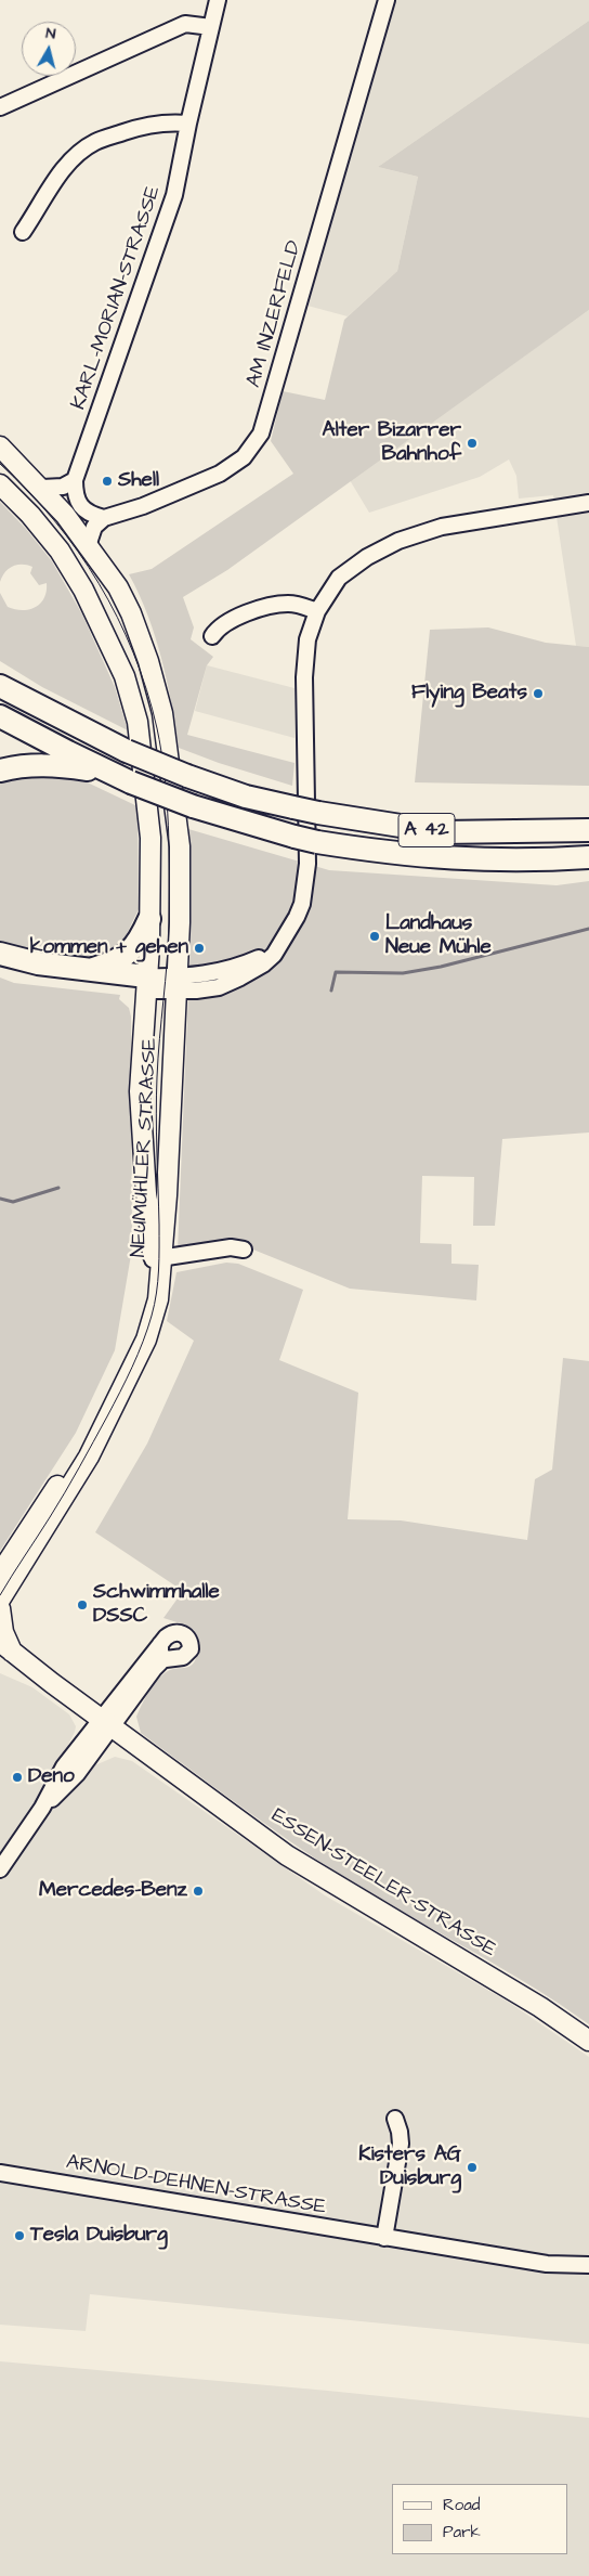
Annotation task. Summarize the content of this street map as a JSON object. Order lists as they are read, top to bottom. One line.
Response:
{"streets":{"highway":["A 42"],"main road":["NEUMÜHLER STRASSE","ESSEN-STEELER-STRASSE"],"street":["KARL-MORIAN-STRASSE","AM INZERFELD","ARNOLD-DEHNEN-STRASSE"]},"crossings":[["KARL-MORIAN-STRASSE","AM INZERFELD"]],"places":["Alter Bizarrer Bahnhof","Shell","Flying Beats","Landhaus Neue Mühle","kommen + gehen","Schwimmhalle DSSC","Deno","Mercedes-Benz","Kisters AG Duisburg","Tesla Duisburg"],"legend":["Road","Park"],"north":"top"}
